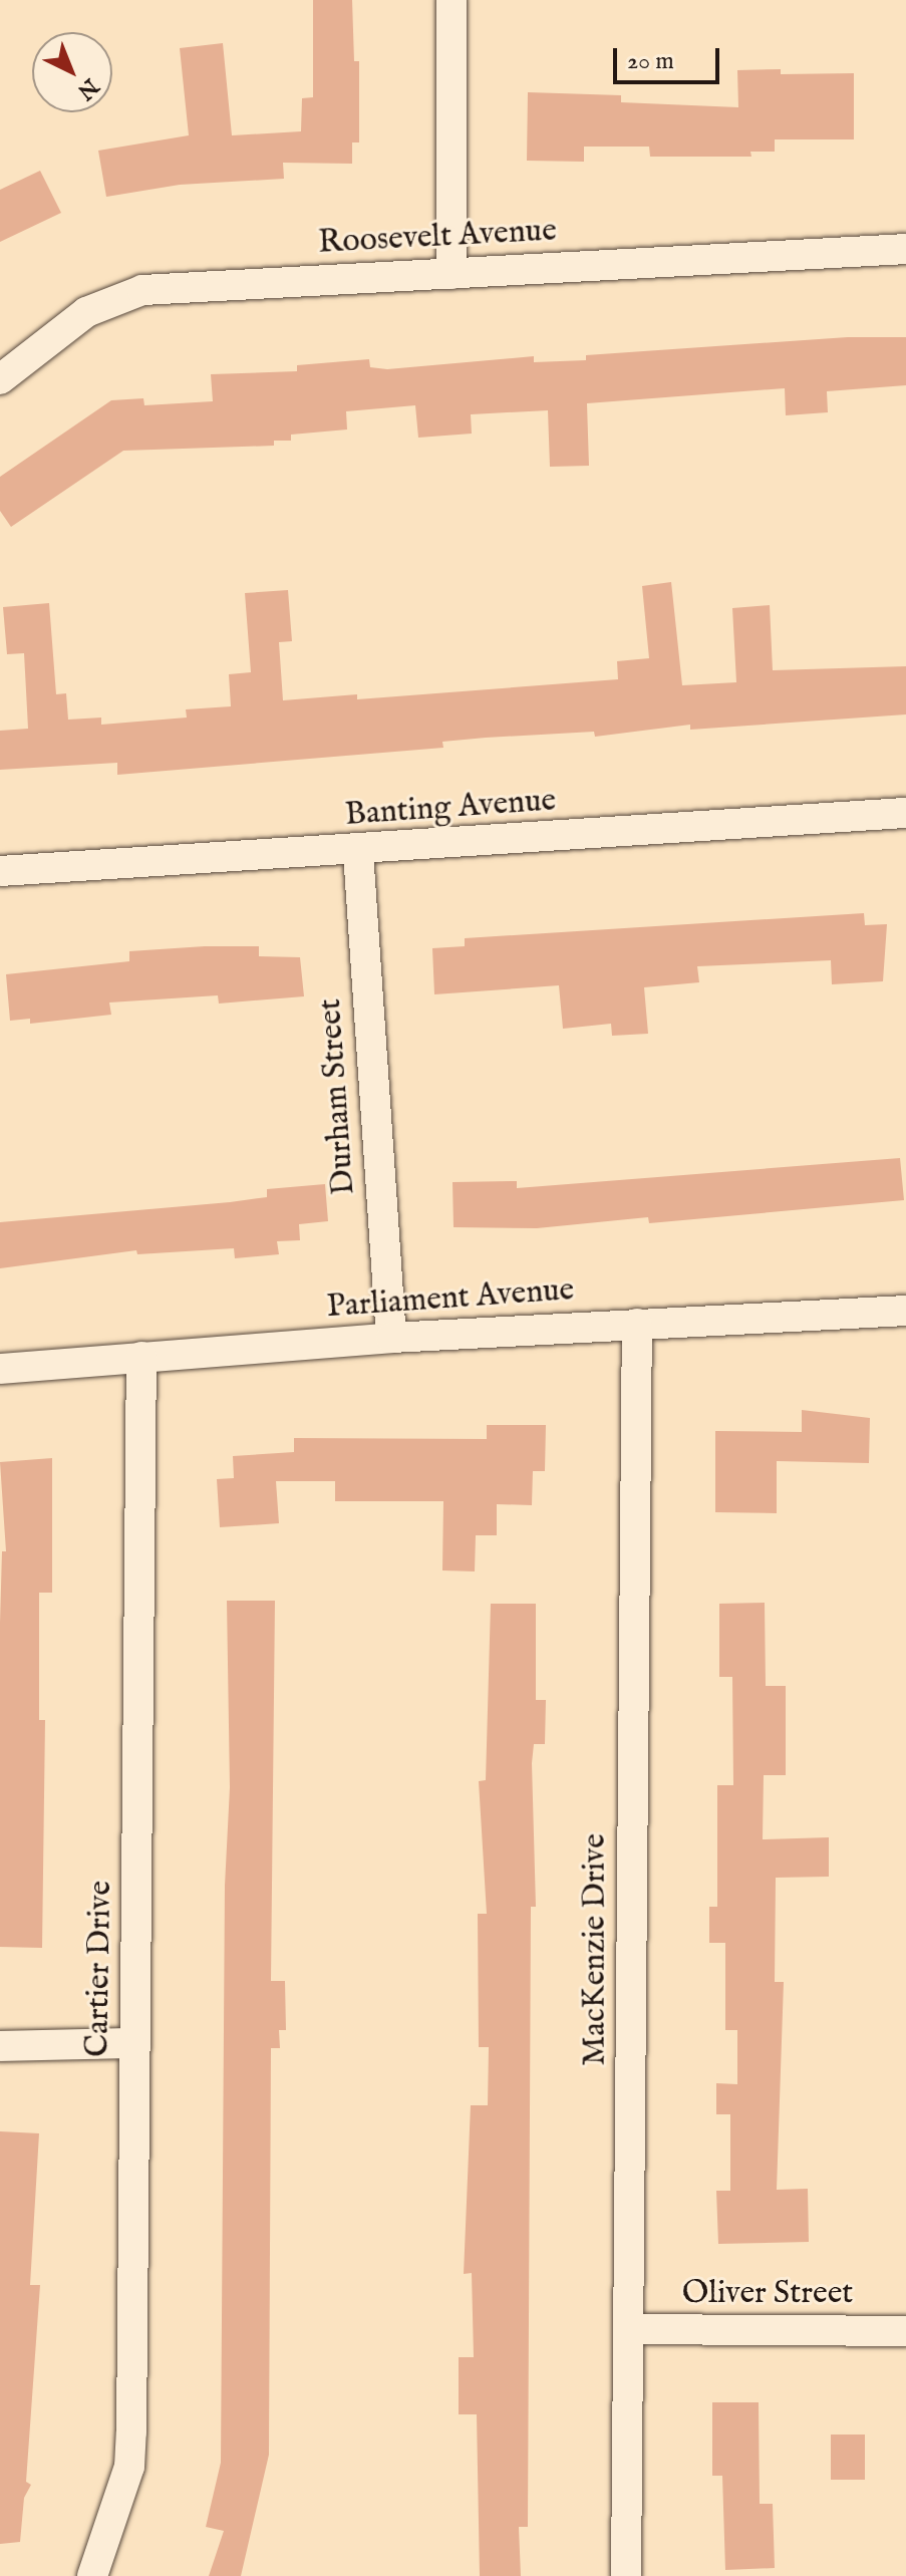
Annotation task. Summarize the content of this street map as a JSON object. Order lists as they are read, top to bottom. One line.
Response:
{"streets":{"street":["Roosevelt Avenue","Banting Avenue","Durham Street","Parliament Avenue","MacKenzie Drive","Cartier Drive","Oliver Street"]},"crossings":[["Banting Avenue","Durham Street"],["Durham Street","Parliament Avenue"],["Parliament Avenue","MacKenzie Drive"],["Parliament Avenue","Cartier Drive"],["MacKenzie Drive","Oliver Street"]],"scale_bar":"20 m","north":"bottom right"}
